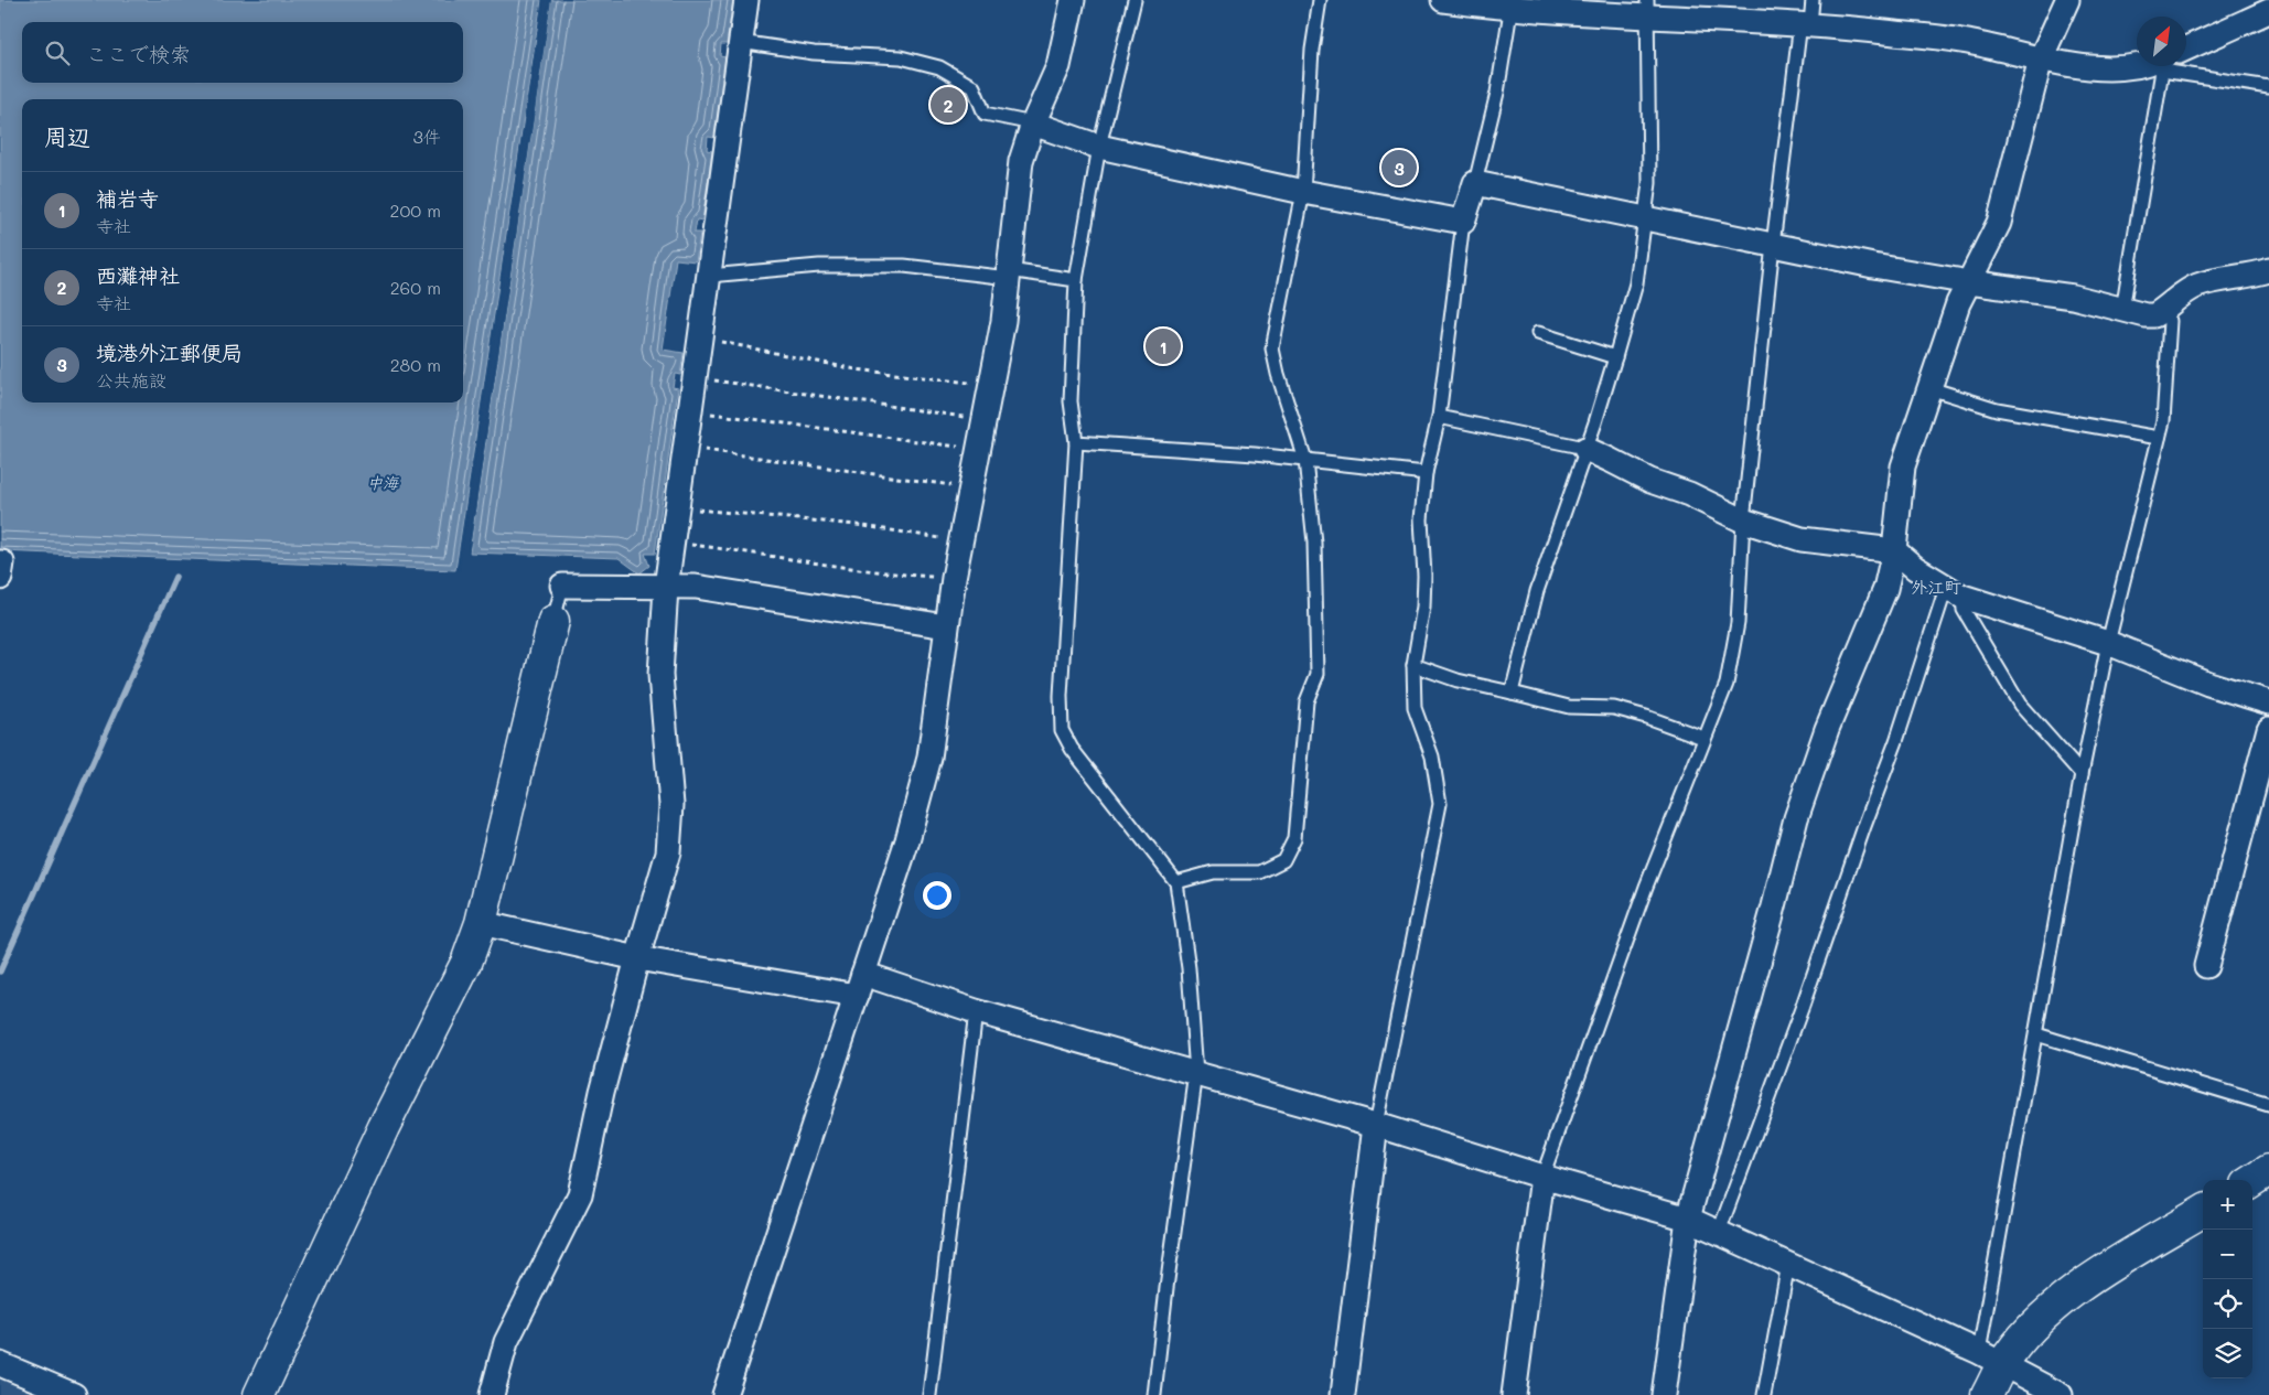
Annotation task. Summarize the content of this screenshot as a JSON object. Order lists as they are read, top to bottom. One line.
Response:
{"districts":["外江町"],"water":["中海"],"north":"top right","page":{"search":"ここで検索","pins":["2","3","1"],"heading":["周辺","3件"],"list":[{"mark":"1","name":"補岩寺","note":"寺社","value":"200 m"},{"mark":"2","name":"西灘神社","note":"寺社","value":"260 m"},{"mark":"3","name":"境港外江郵便局","note":"公共施設","value":"280 m"}],"map_buttons":["+","−"]}}
